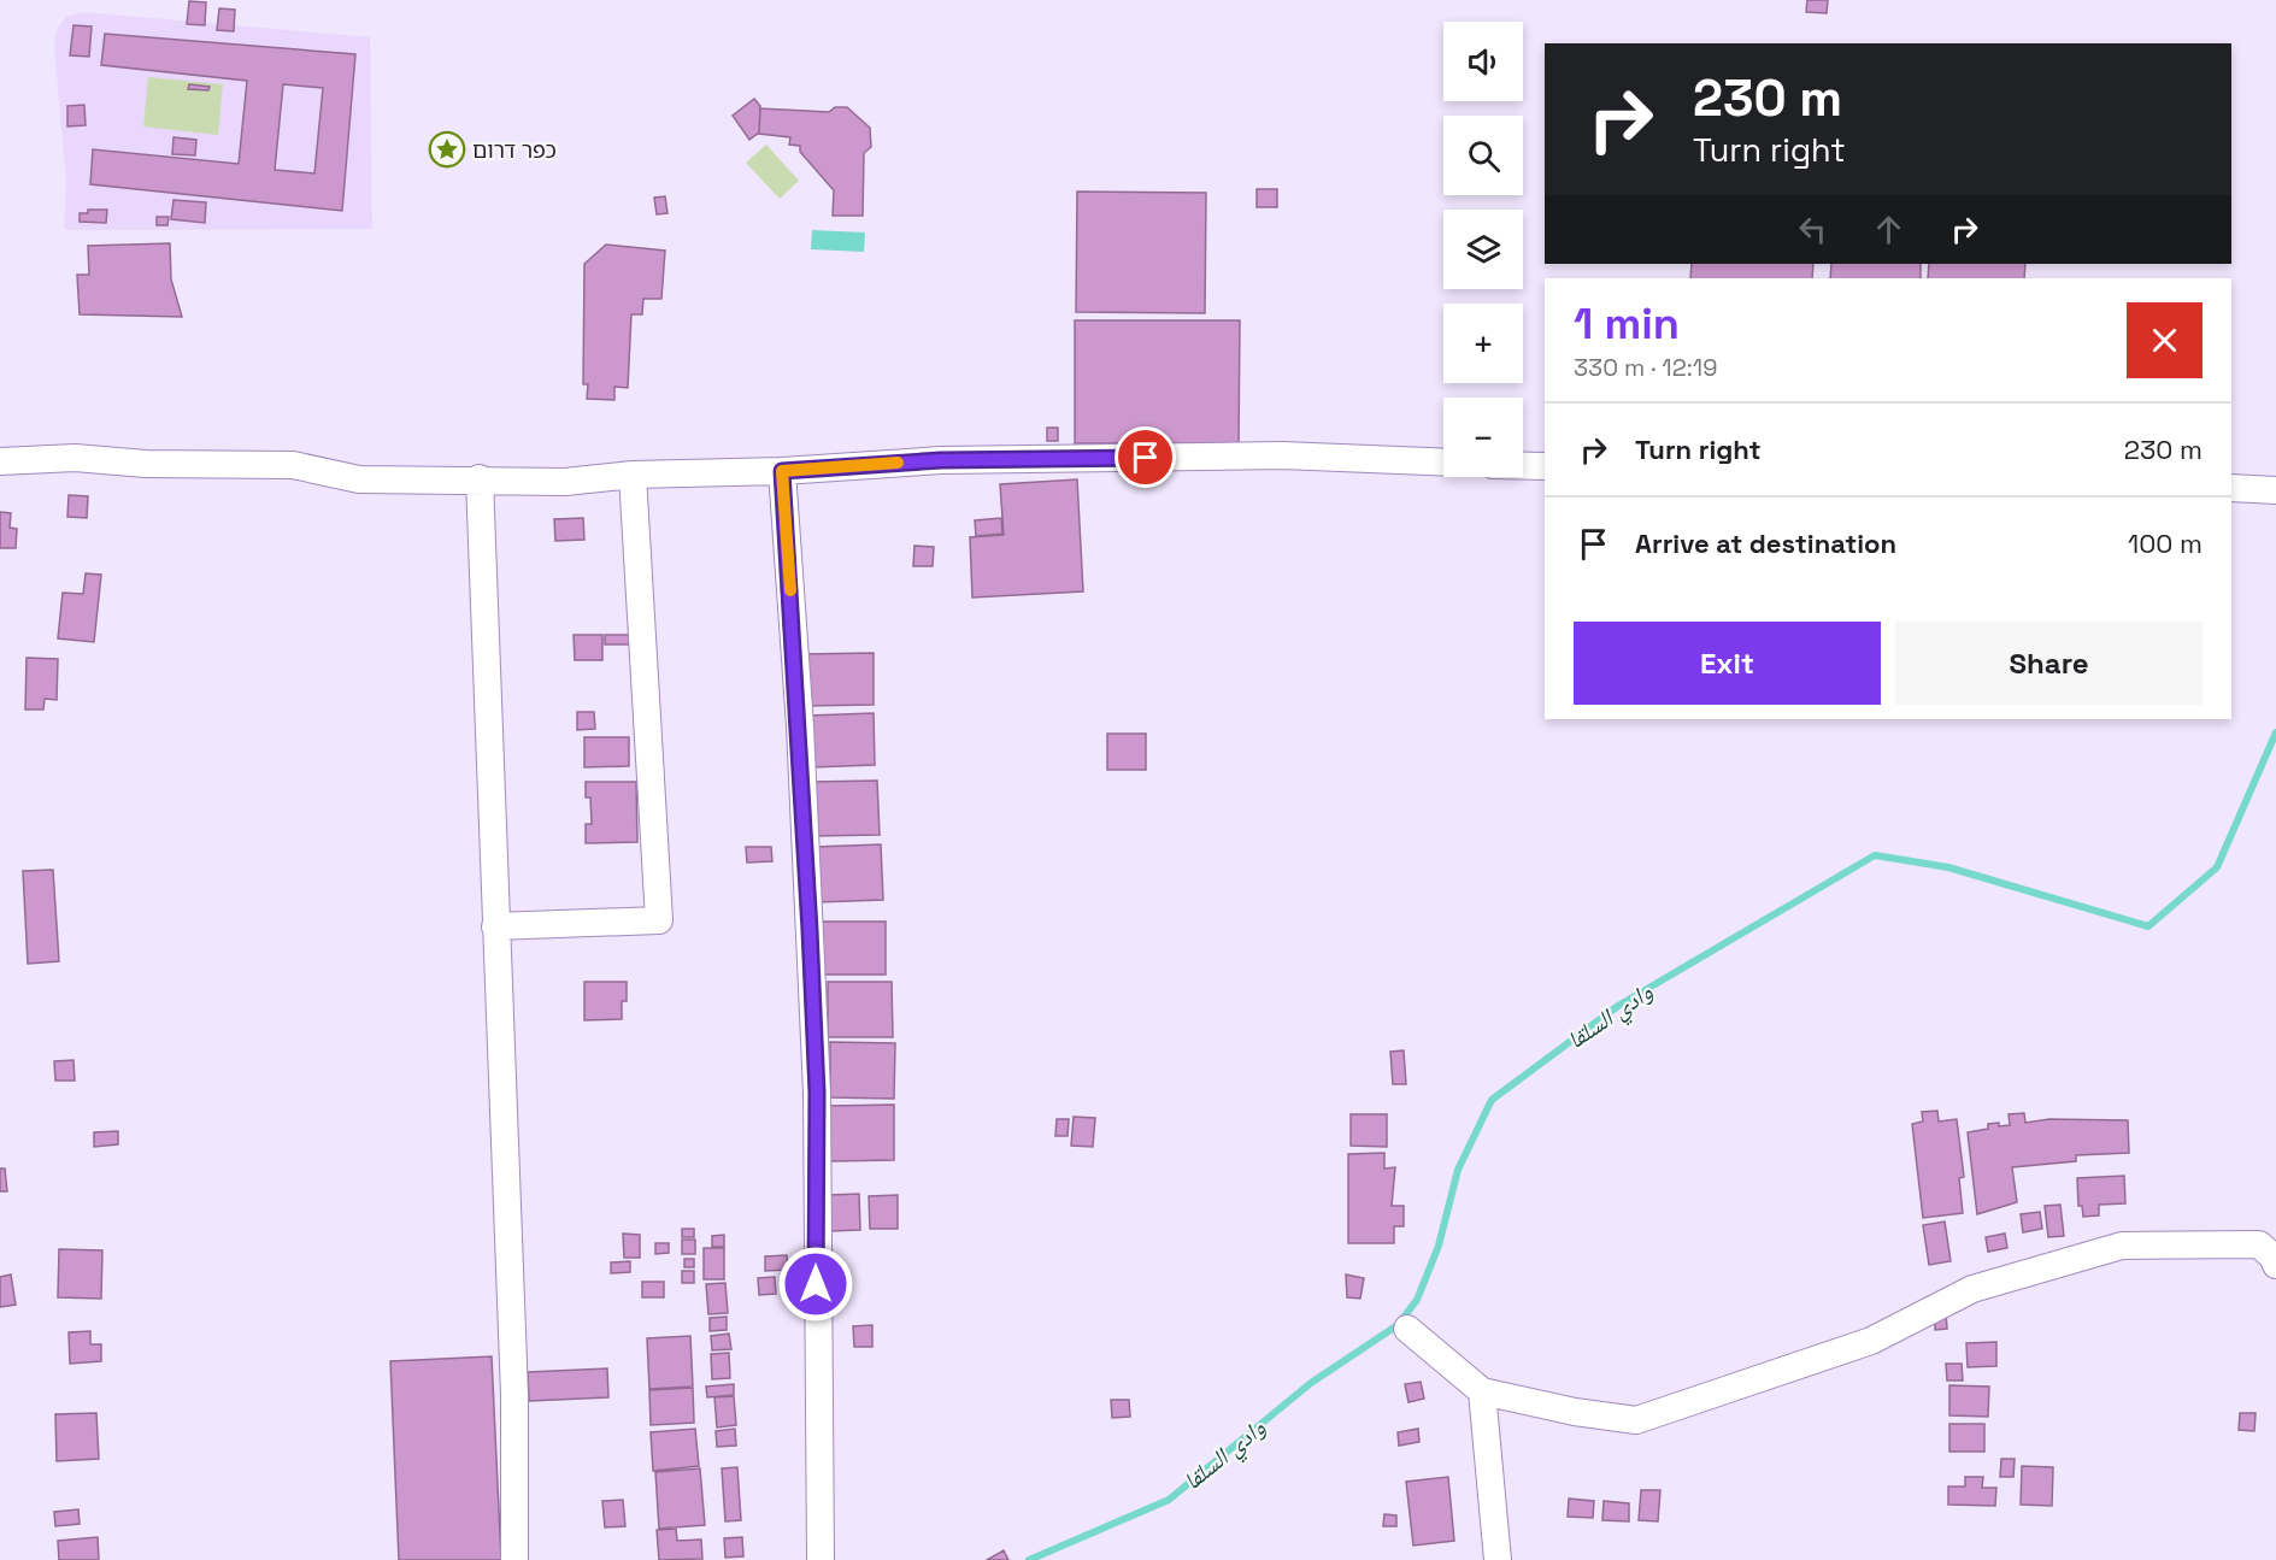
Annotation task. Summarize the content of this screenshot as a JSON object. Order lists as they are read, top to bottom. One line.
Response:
{"water":["وادي السلقا"],"places":{"place":["כפר דרום"]},"page":{"map_buttons":["+","−"],"turn":["230 m","Turn right"],"heading":["1 min","330 m · 12:19"],"list":[{"name":"Turn right","value":"230 m"},{"name":"Arrive at destination","value":"100 m"}],"buttons":["Exit","Share"]}}
